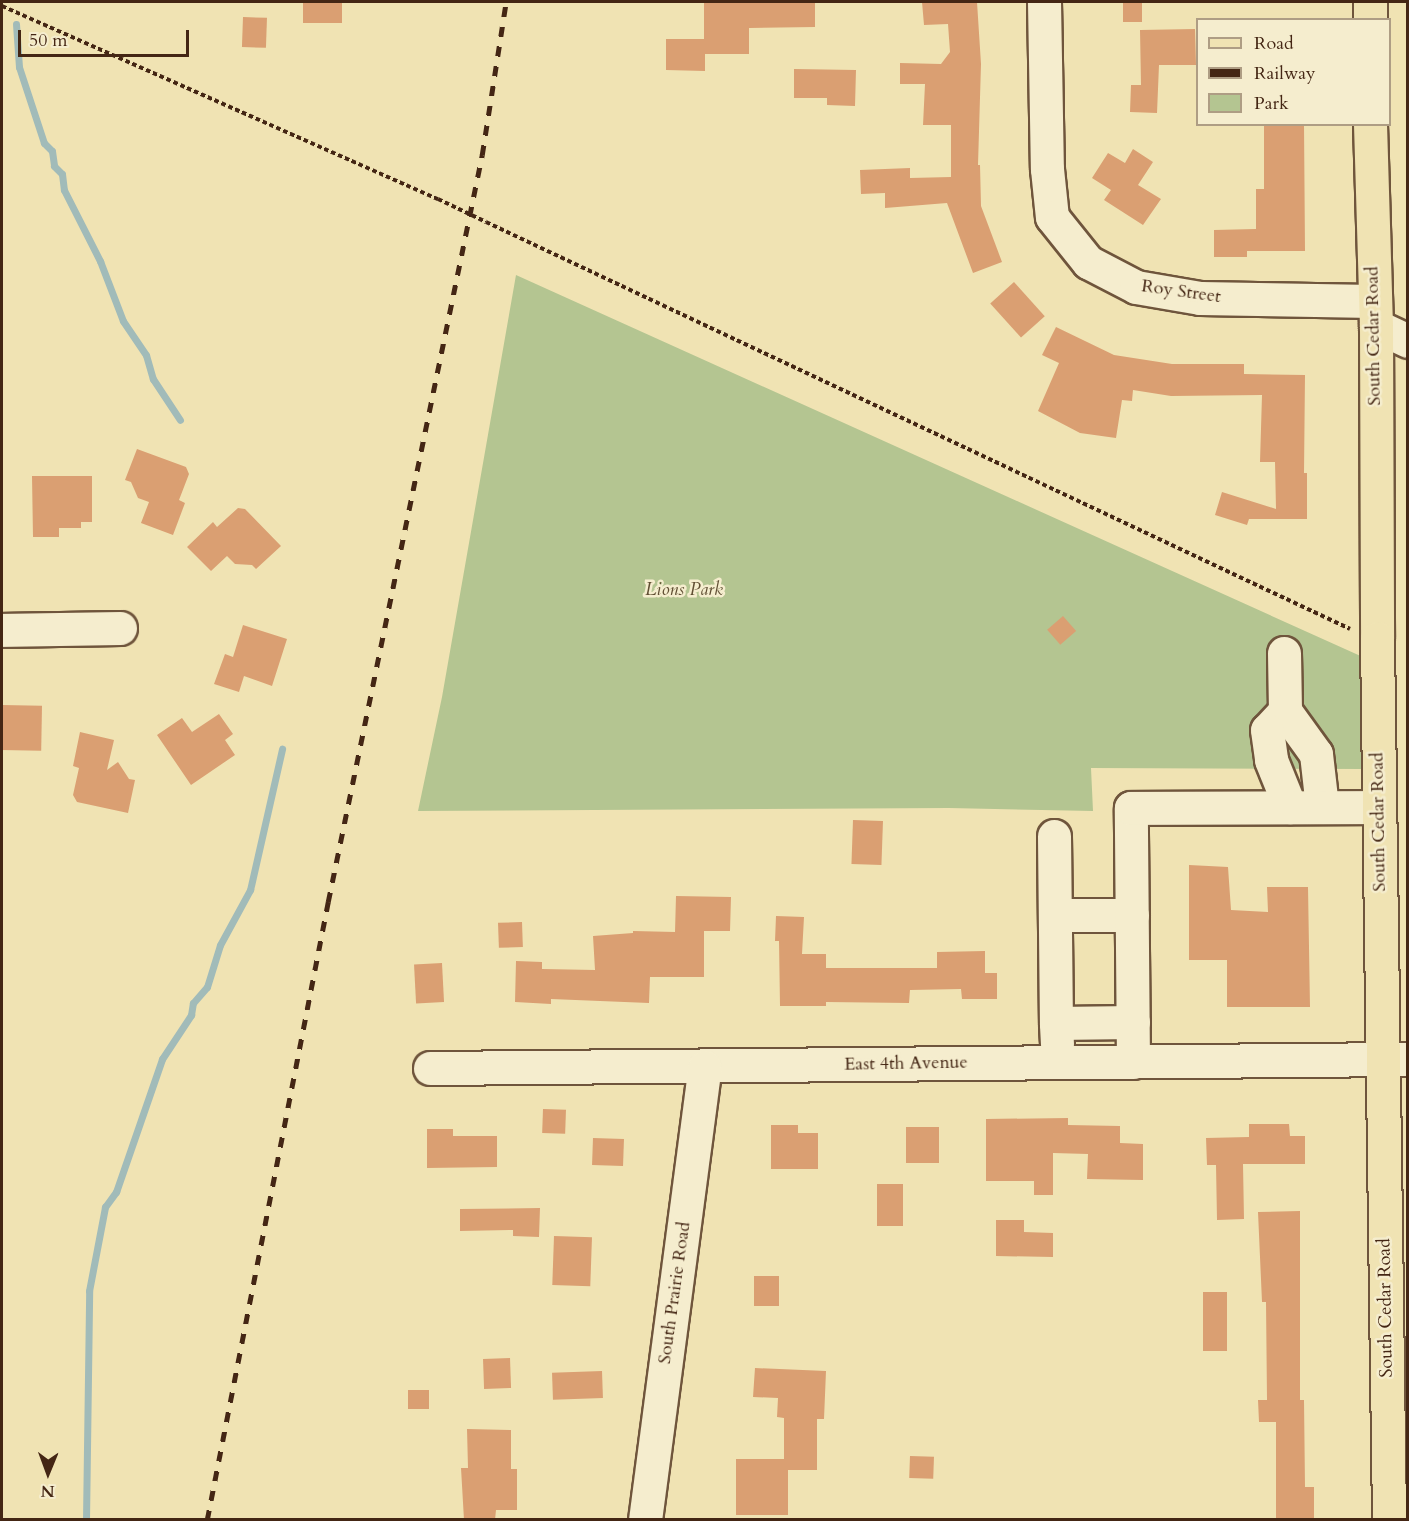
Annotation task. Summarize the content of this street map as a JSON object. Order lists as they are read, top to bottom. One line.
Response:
{"streets":{"main road":["South Cedar Road"],"street":["Roy Street","East 4th Avenue","South Prairie Road"]},"crossings":[["Roy Street","South Cedar Road"],["South Cedar Road","East 4th Avenue"],["East 4th Avenue","South Prairie Road"]],"parks":["Lions Park"],"legend":["Road","Railway","Park"],"scale_bar":"50 m","north":"bottom"}
